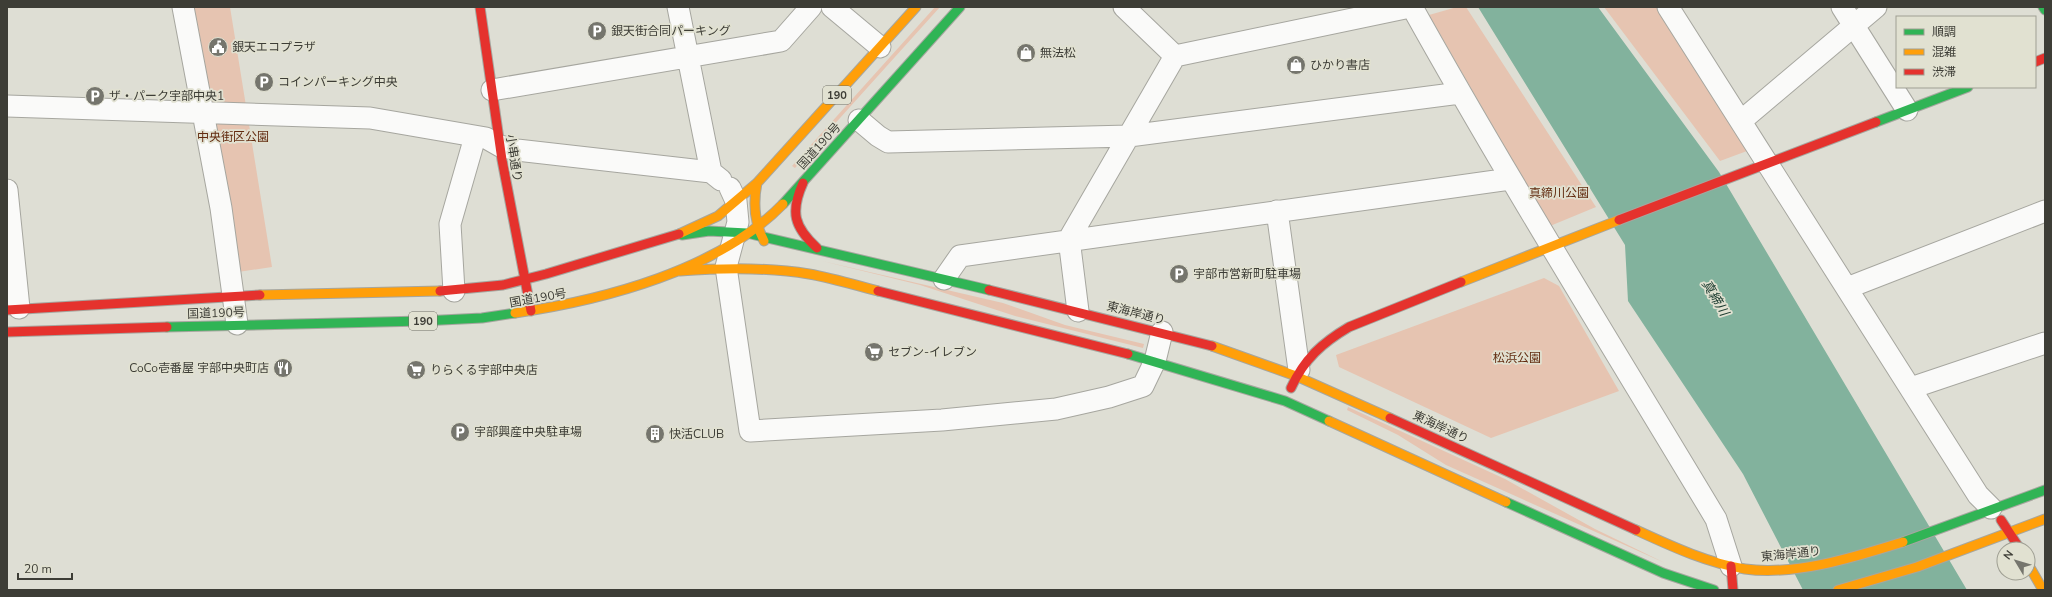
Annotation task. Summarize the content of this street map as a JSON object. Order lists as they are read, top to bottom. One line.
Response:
{"streets":{"main road":["190","国道190号","小串通り","東海岸通り"]},"crossings":[["国道190号","小串通り"],["国道190号","東海岸通り"]],"water":["真締川"],"parks":["中央街区公園","真締川公園","松浜公園"],"places":{"parking":["銀天街合同パーキング","コインパーキング中央","ザ・パーク宇部中央1","宇部市営新町駐車場","宇部興産中央駐車場"],"public building":["銀天エコプラザ"],"shop":["無法松","ひかり書店"],"supermarket":["セブン-イレブン","りらくる宇部中央店"],"restaurant":["CoCo壱番屋 宇部中央町店"],"building":["快活CLUB"]},"legend":["順調","混雑","渋滞"],"scale_bar":"20 m","north":"top left"}
